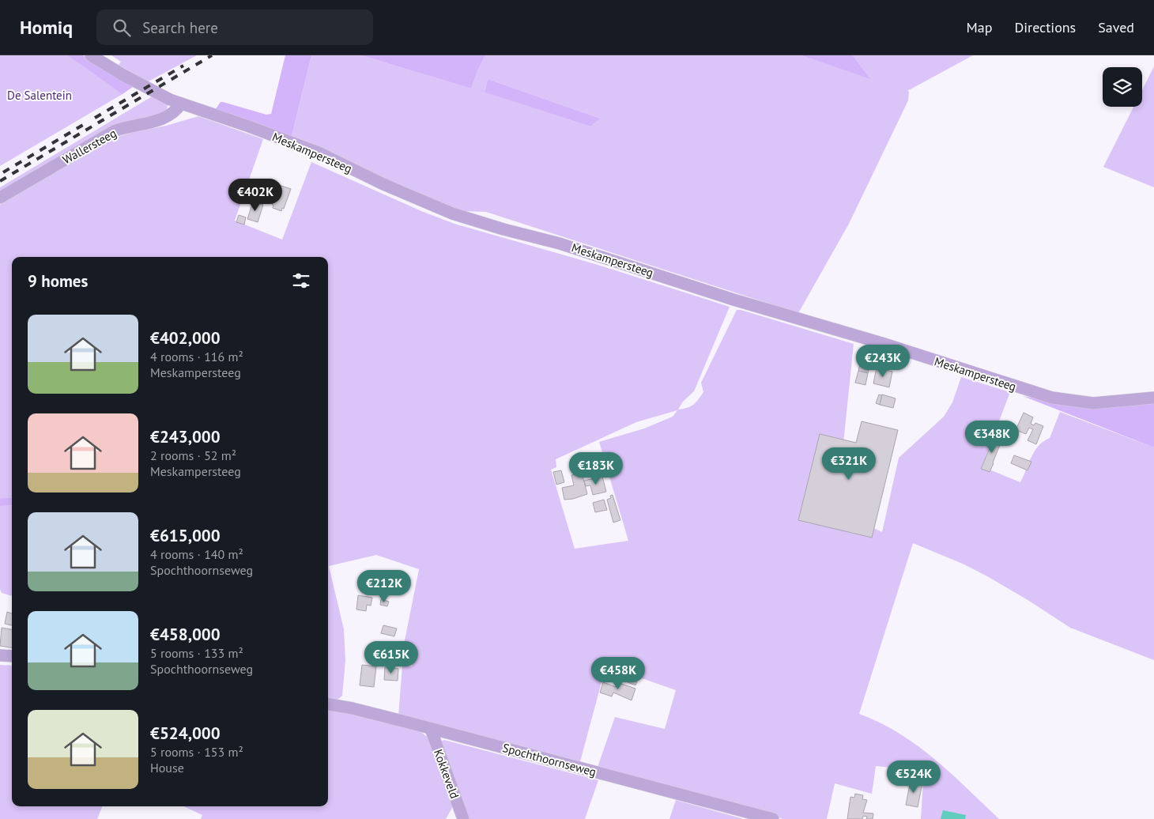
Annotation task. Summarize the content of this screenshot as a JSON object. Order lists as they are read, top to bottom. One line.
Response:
{"streets":{"street":["Wallersteeg","Meskampersteeg","Spochthoornseweg","Kokkeveld"]},"crossings":[["Wallersteeg","Meskampersteeg"],["Spochthoornseweg","Kokkeveld"]],"parks":["De Salentein"],"page":{"header":"Homiq","search":"Search here","nav":["Map","Directions","Saved"],"price":["€402K","€243K","€348K","€321K","€183K","€212K","€615K","€458K","€524K"],"heading":"9 homes","list":[{"name":"€402,000","note":"4 rooms · 116 m² · Meskampersteeg"},{"name":"€243,000","note":"2 rooms · 52 m² · Meskampersteeg"},{"name":"€615,000","note":"4 rooms · 140 m² · Spochthoornseweg"},{"name":"€458,000","note":"5 rooms · 133 m² · Spochthoornseweg"},{"name":"€524,000","note":"5 rooms · 153 m² · House"}]}}
